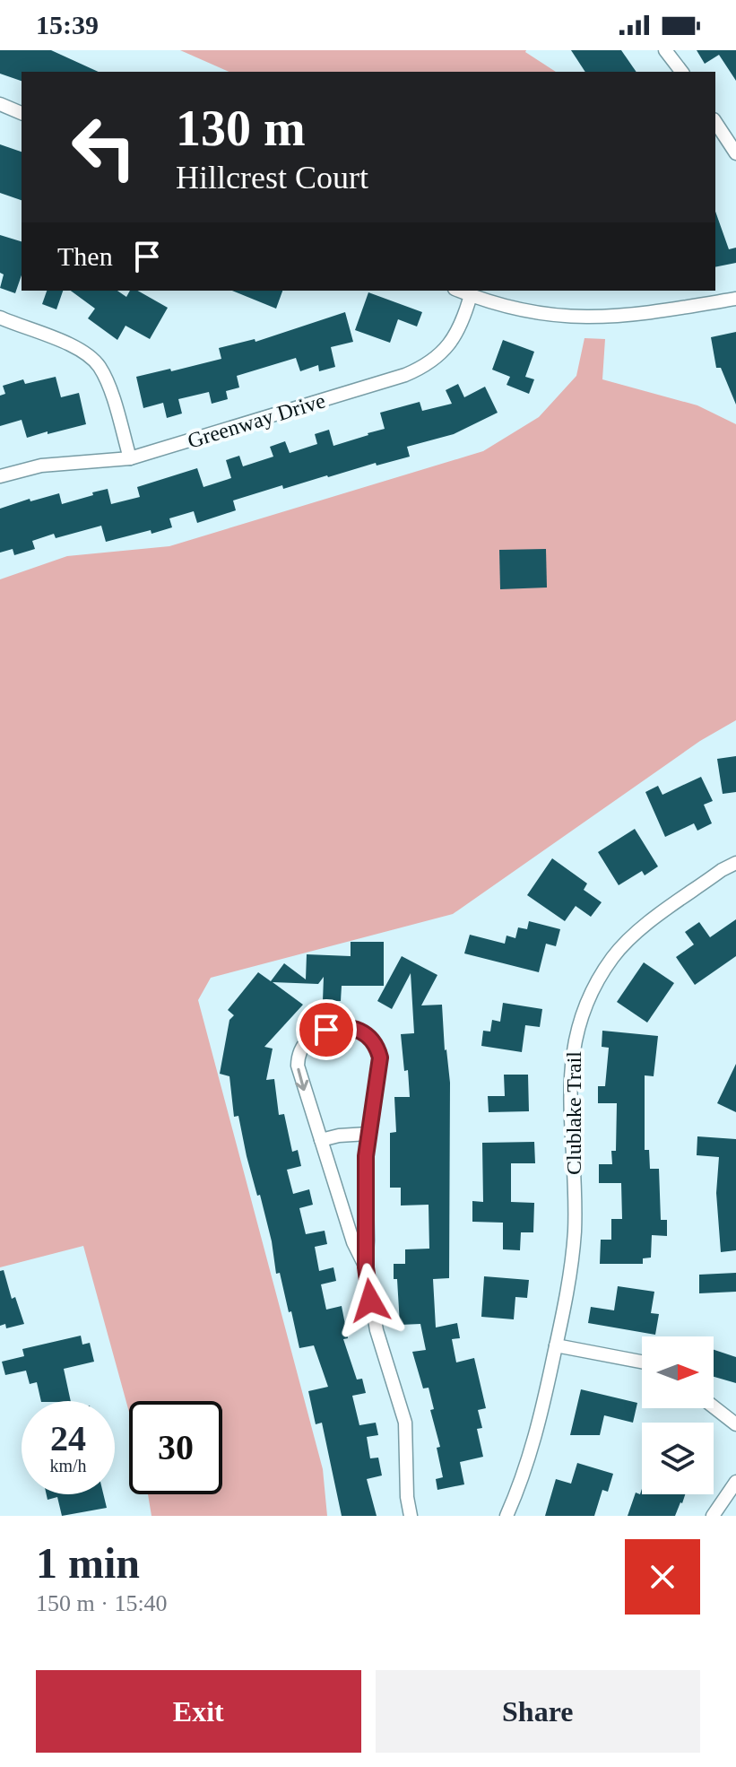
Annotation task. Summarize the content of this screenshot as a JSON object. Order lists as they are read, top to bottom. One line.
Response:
{"streets":{"street":["Greenway Drive","Clublake Trail"]},"north":"right","page":{"status":"15:39","turn":["130 m","Hillcrest Court"],"then":"Then","speed":"24 km/h","limit":"30","heading":["1 min","150 m · 15:40"],"buttons":["Exit","Share"]}}
